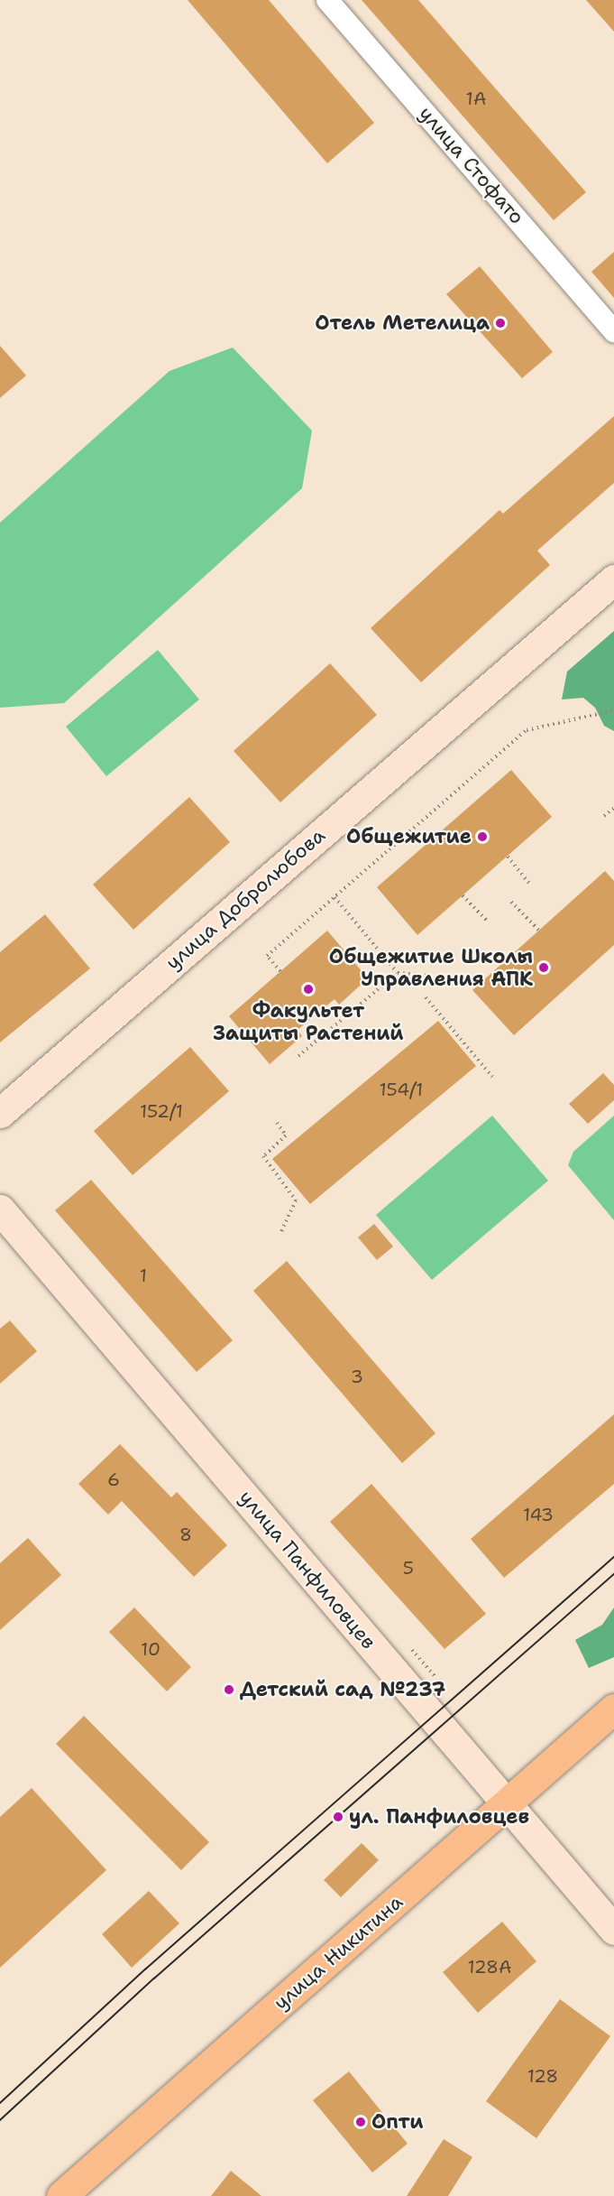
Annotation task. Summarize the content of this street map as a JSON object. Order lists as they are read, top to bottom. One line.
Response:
{"streets":{"main road":["улица Никитина"],"street":["улица Стофато","улица Добролюбова","улица Панфиловцев"]},"crossings":[["улица Панфиловцев","улица Никитина"]],"places":["Отель Метелица","Общежитие","Общежитие Школы Управления АПК","Факультет Защиты Растений","Детский сад №237","ул. Панфиловцев","Опти"],"house_numbers":["1А","154/1","152/1","1","3","6","143","8","5","10","128А","128"]}
